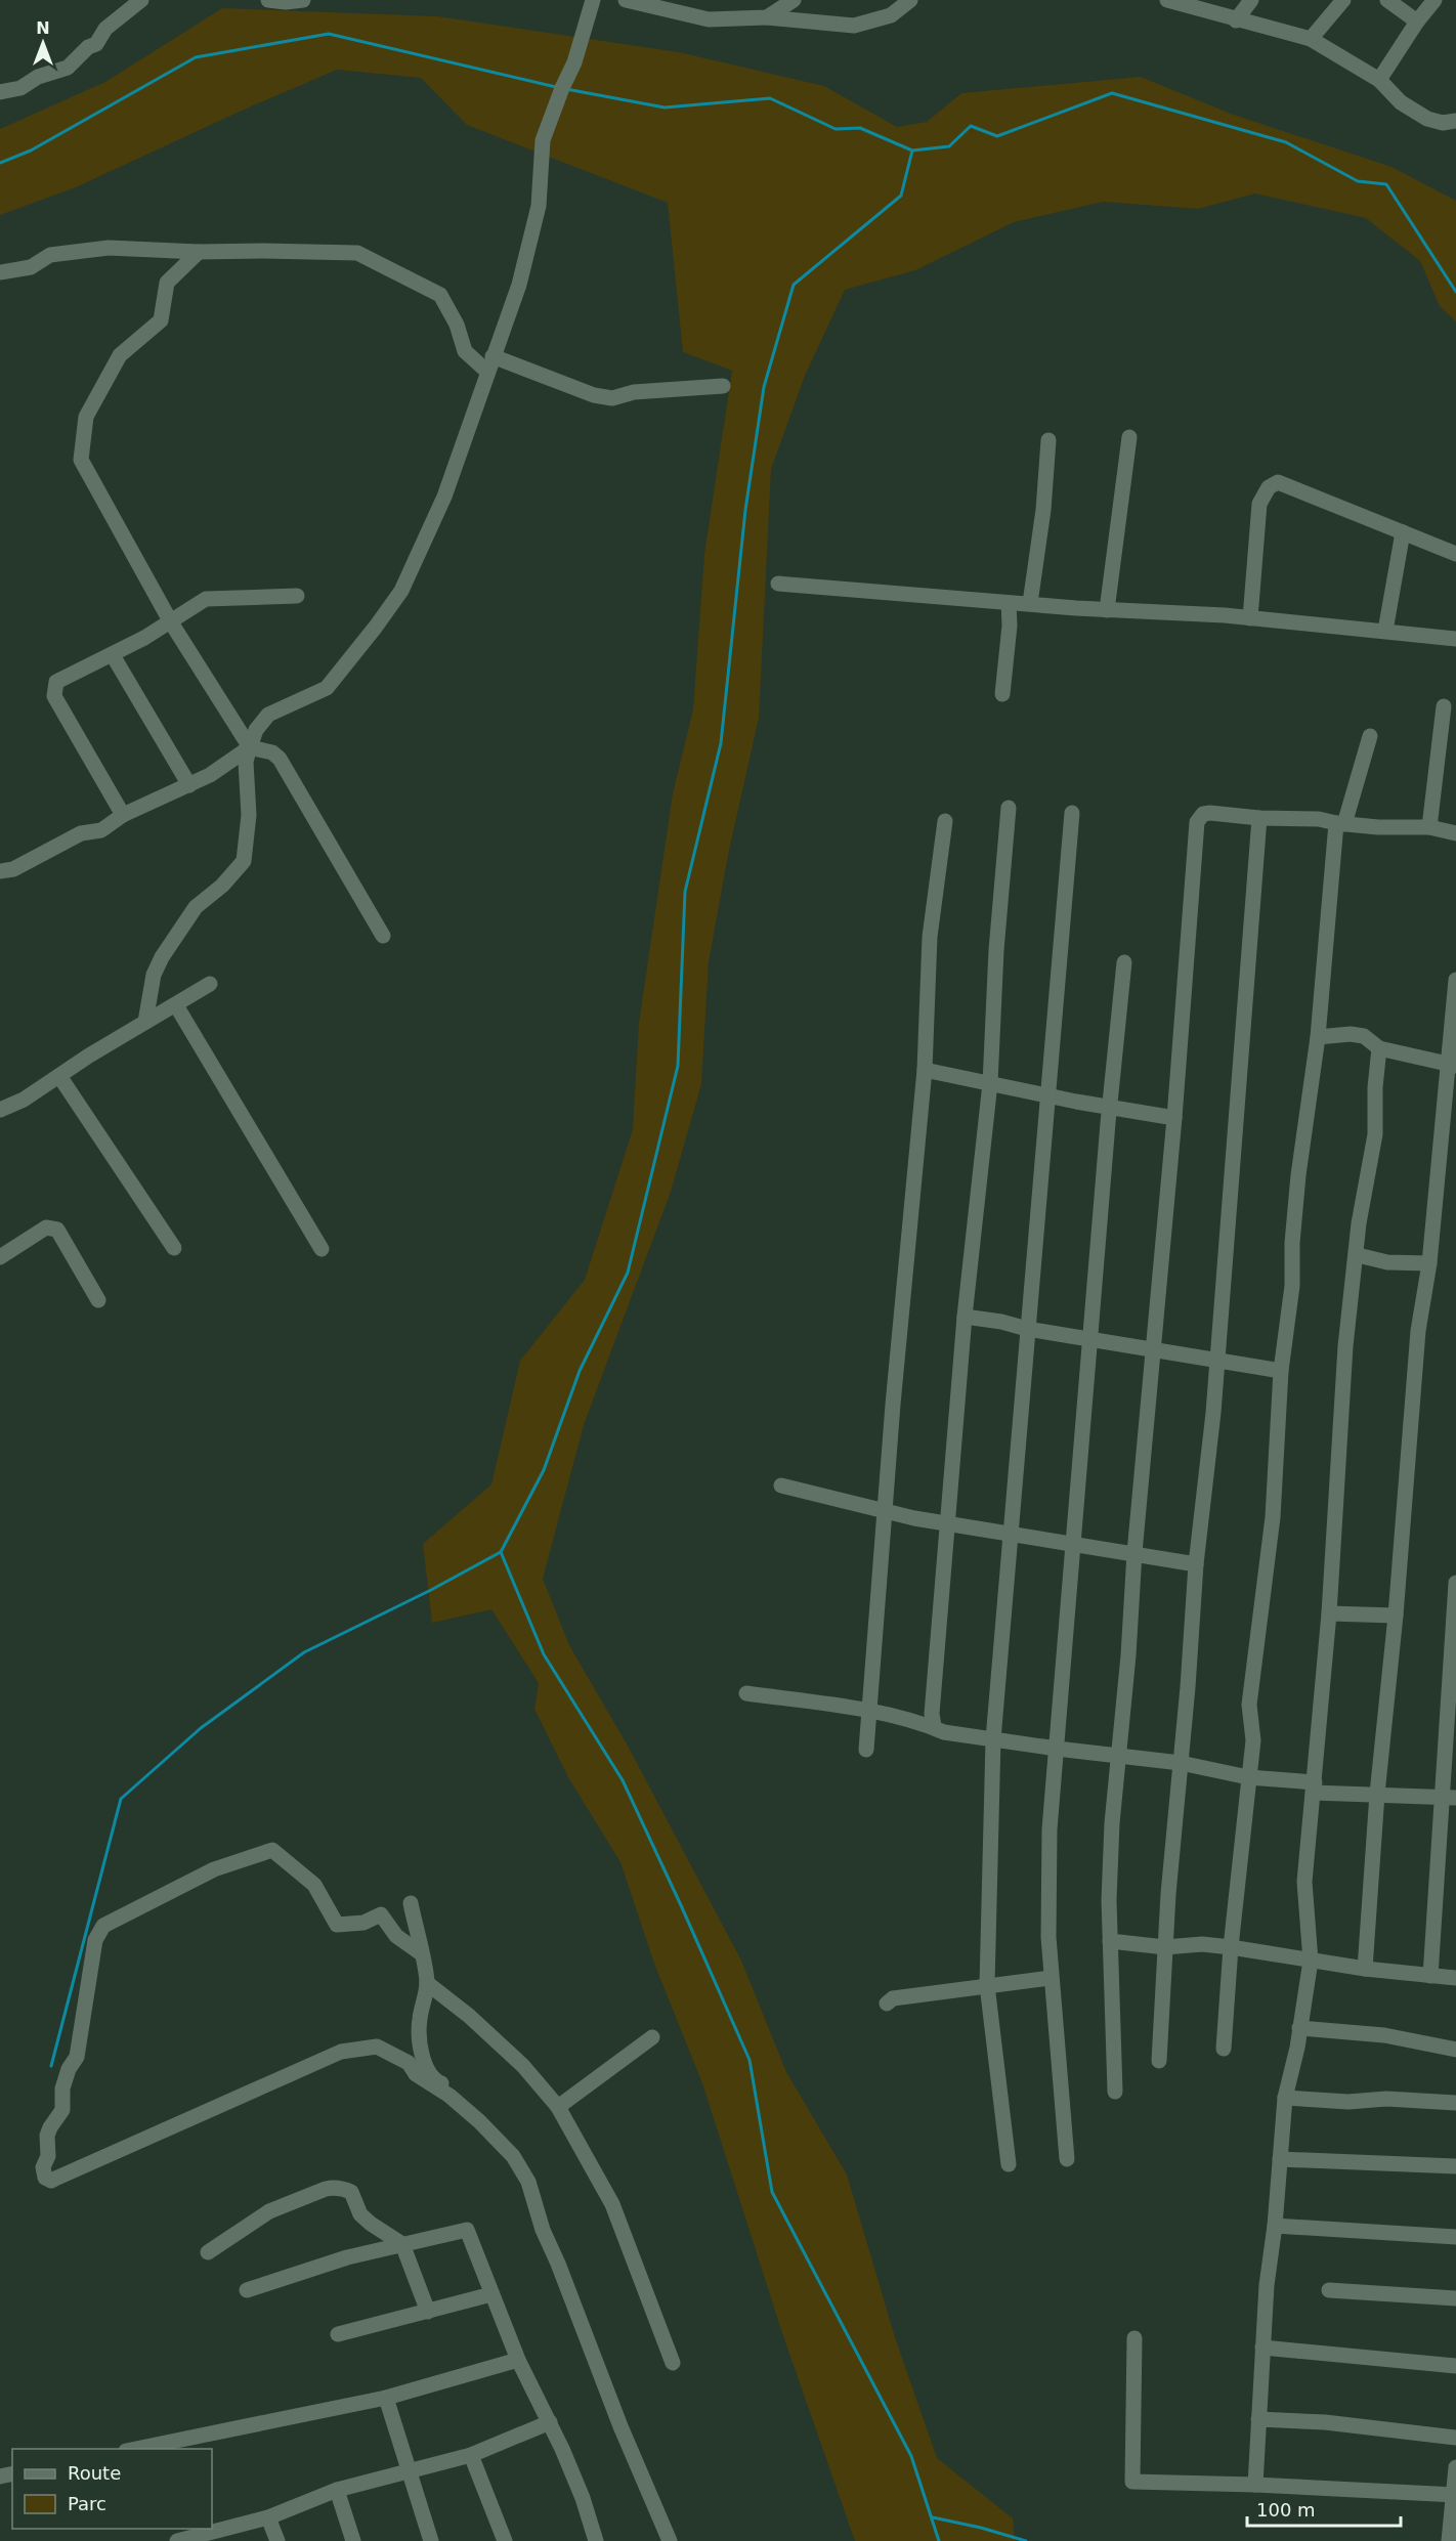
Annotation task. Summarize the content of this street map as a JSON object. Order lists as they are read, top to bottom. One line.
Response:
{"legend":["Route","Parc"],"scale_bar":"100 m","north":"top"}
